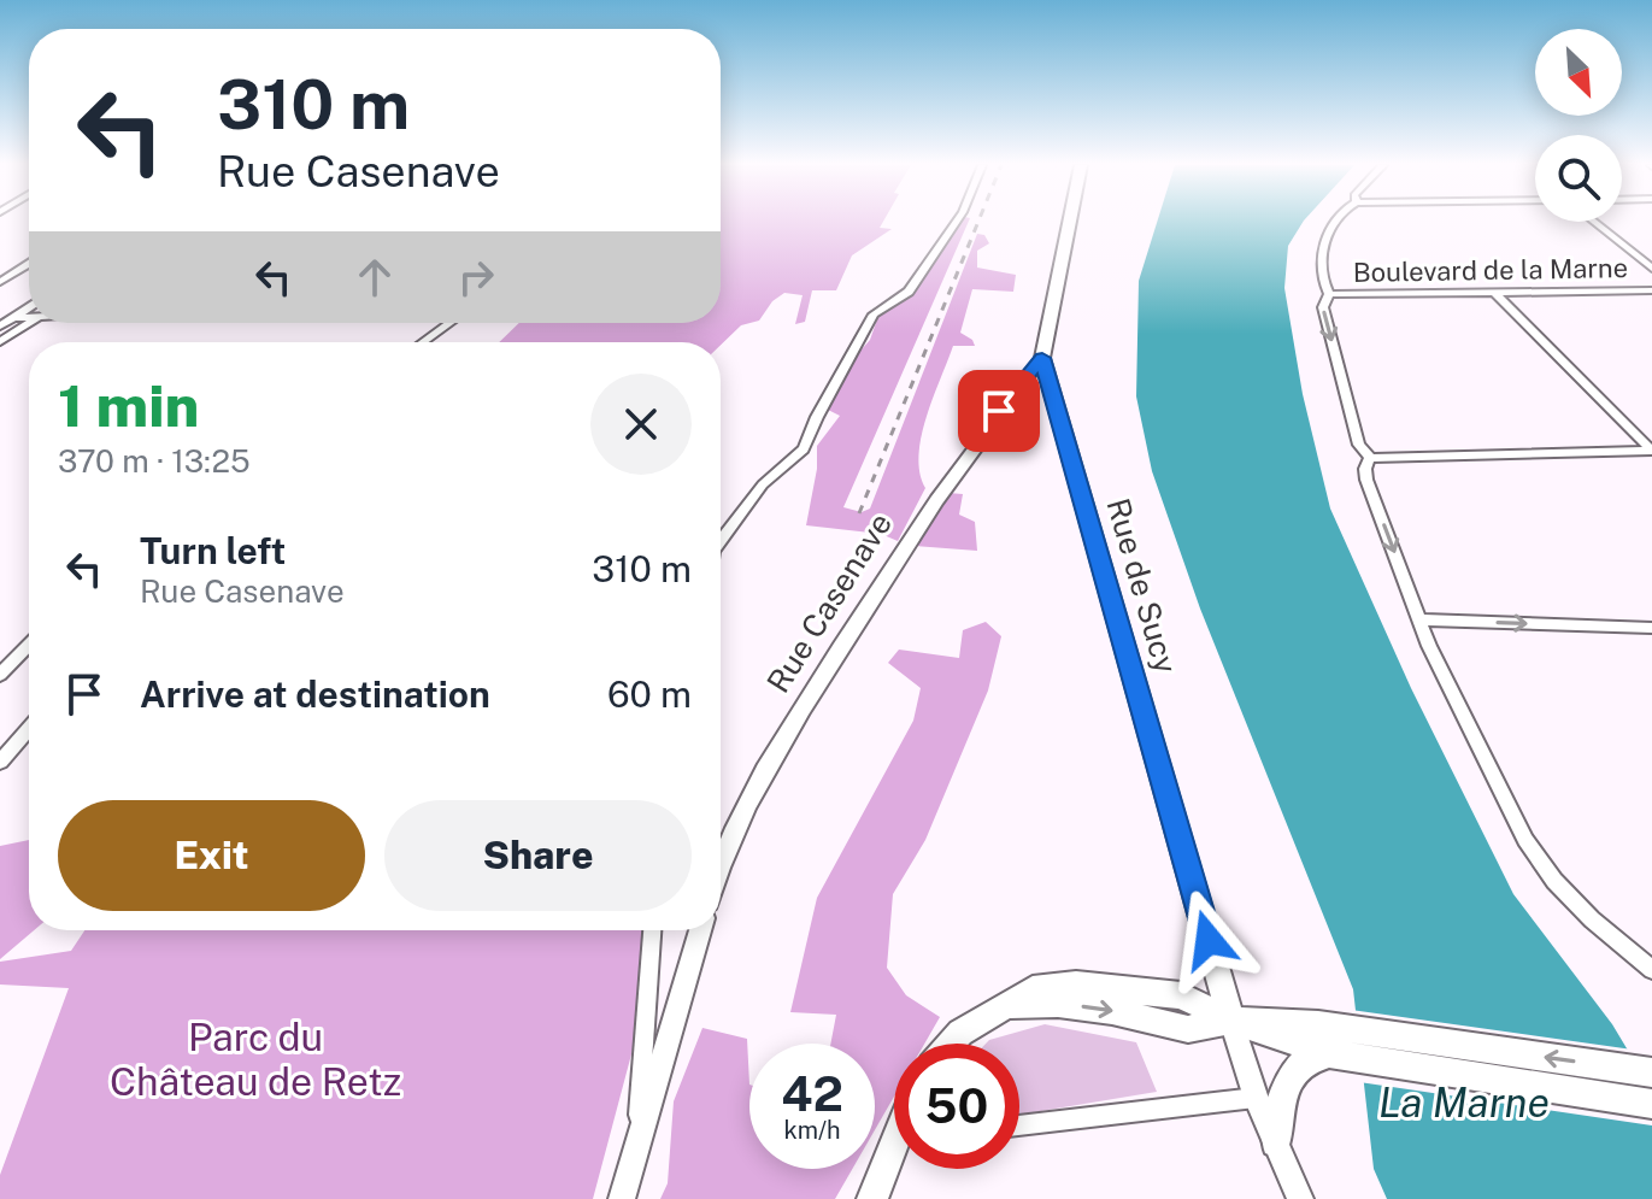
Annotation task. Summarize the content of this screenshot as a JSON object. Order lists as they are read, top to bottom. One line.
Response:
{"streets":{"main road":["Rue de Sucy"],"street":["Boulevard de la Marne","Rue Casenave"]},"crossings":[["Rue de Sucy","Rue Casenave"]],"water":["La Marne"],"parks":["Parc du Château de Retz"],"north":"bottom right","page":{"turn":["310 m","Rue Casenave"],"heading":["1 min","370 m · 13:25"],"list":[{"name":"Turn left","note":"Rue Casenave","value":"310 m"},{"name":"Arrive at destination","value":"60 m"}],"buttons":["Exit","Share"],"speed":"42 km/h","limit":"50"}}
